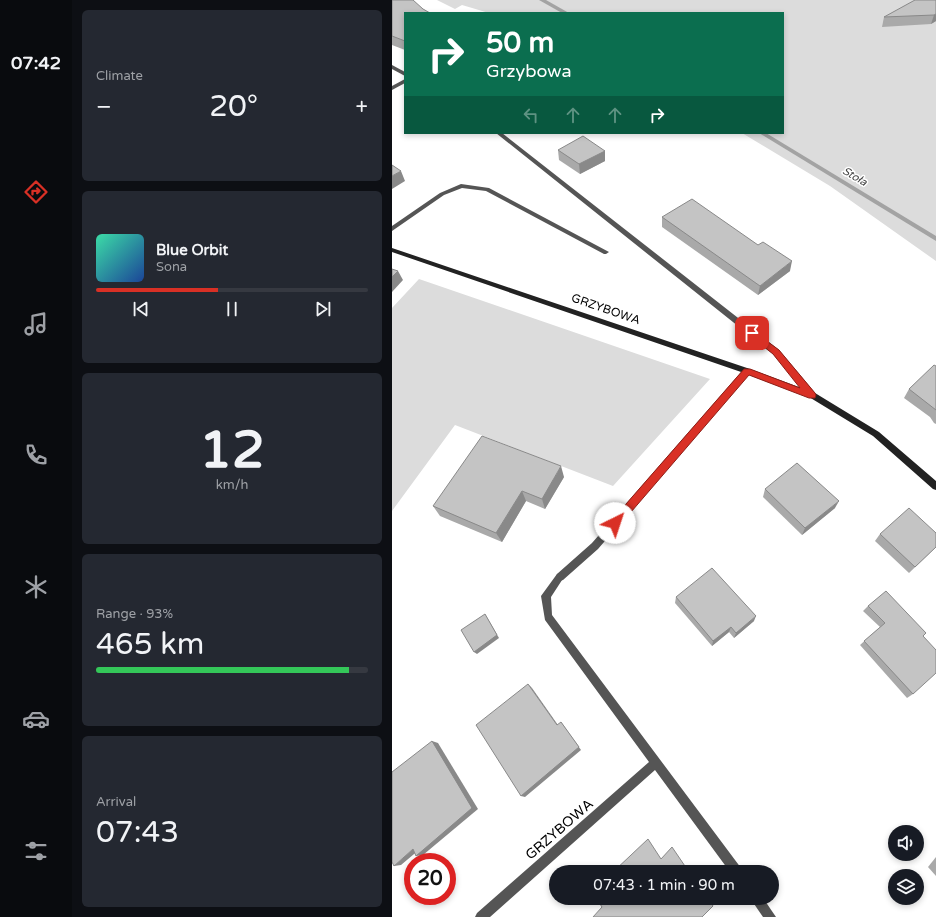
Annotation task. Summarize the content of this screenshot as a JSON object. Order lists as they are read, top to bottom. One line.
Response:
{"streets":{"street":["GRZYBOWA"]},"water":["Stoła"],"page":{"tabs":"07:42","tile":["Climate",["12","km/h"],["Range · 93%","465 km"],["Arrival","07:43"]],"turn":["50 m","Grzybowa"],"heat":["−","20°","+"],"song":["Blue Orbit","Sona"],"limit":"20","trip":"07:43 · 1 min · 90 m"}}
